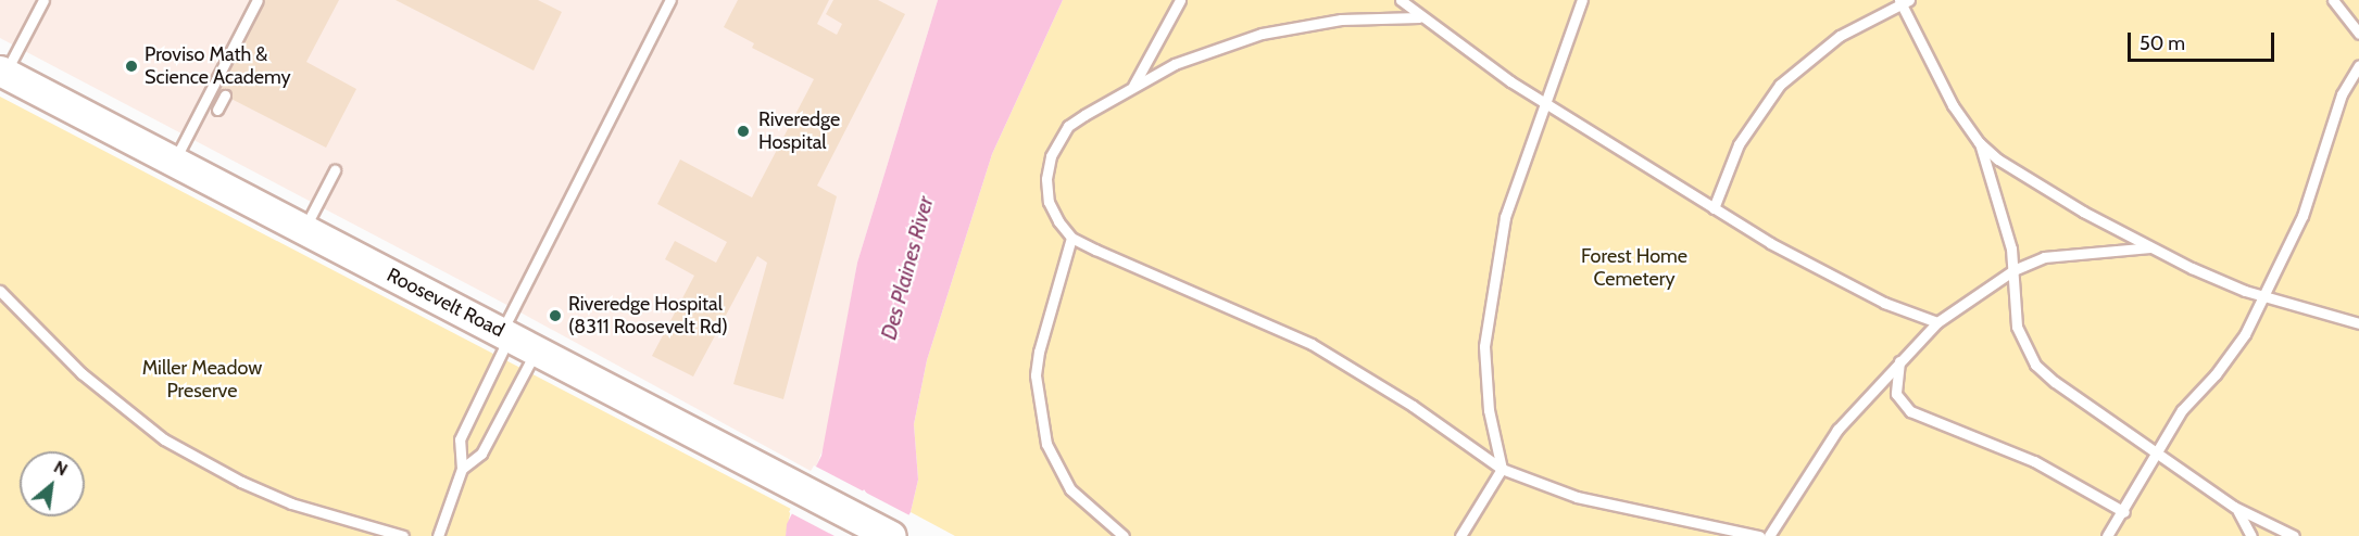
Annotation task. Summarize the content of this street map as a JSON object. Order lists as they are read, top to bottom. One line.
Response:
{"streets":{"main road":["Roosevelt Road"]},"water":["Des Plaines River"],"parks":["Forest Home Cemetery","Miller Meadow Preserve"],"places":["Proviso Math & Science Academy","Riveredge Hospital","Riveredge Hospital (8311 Roosevelt Rd)"],"scale_bar":"50 m","north":"top right"}
